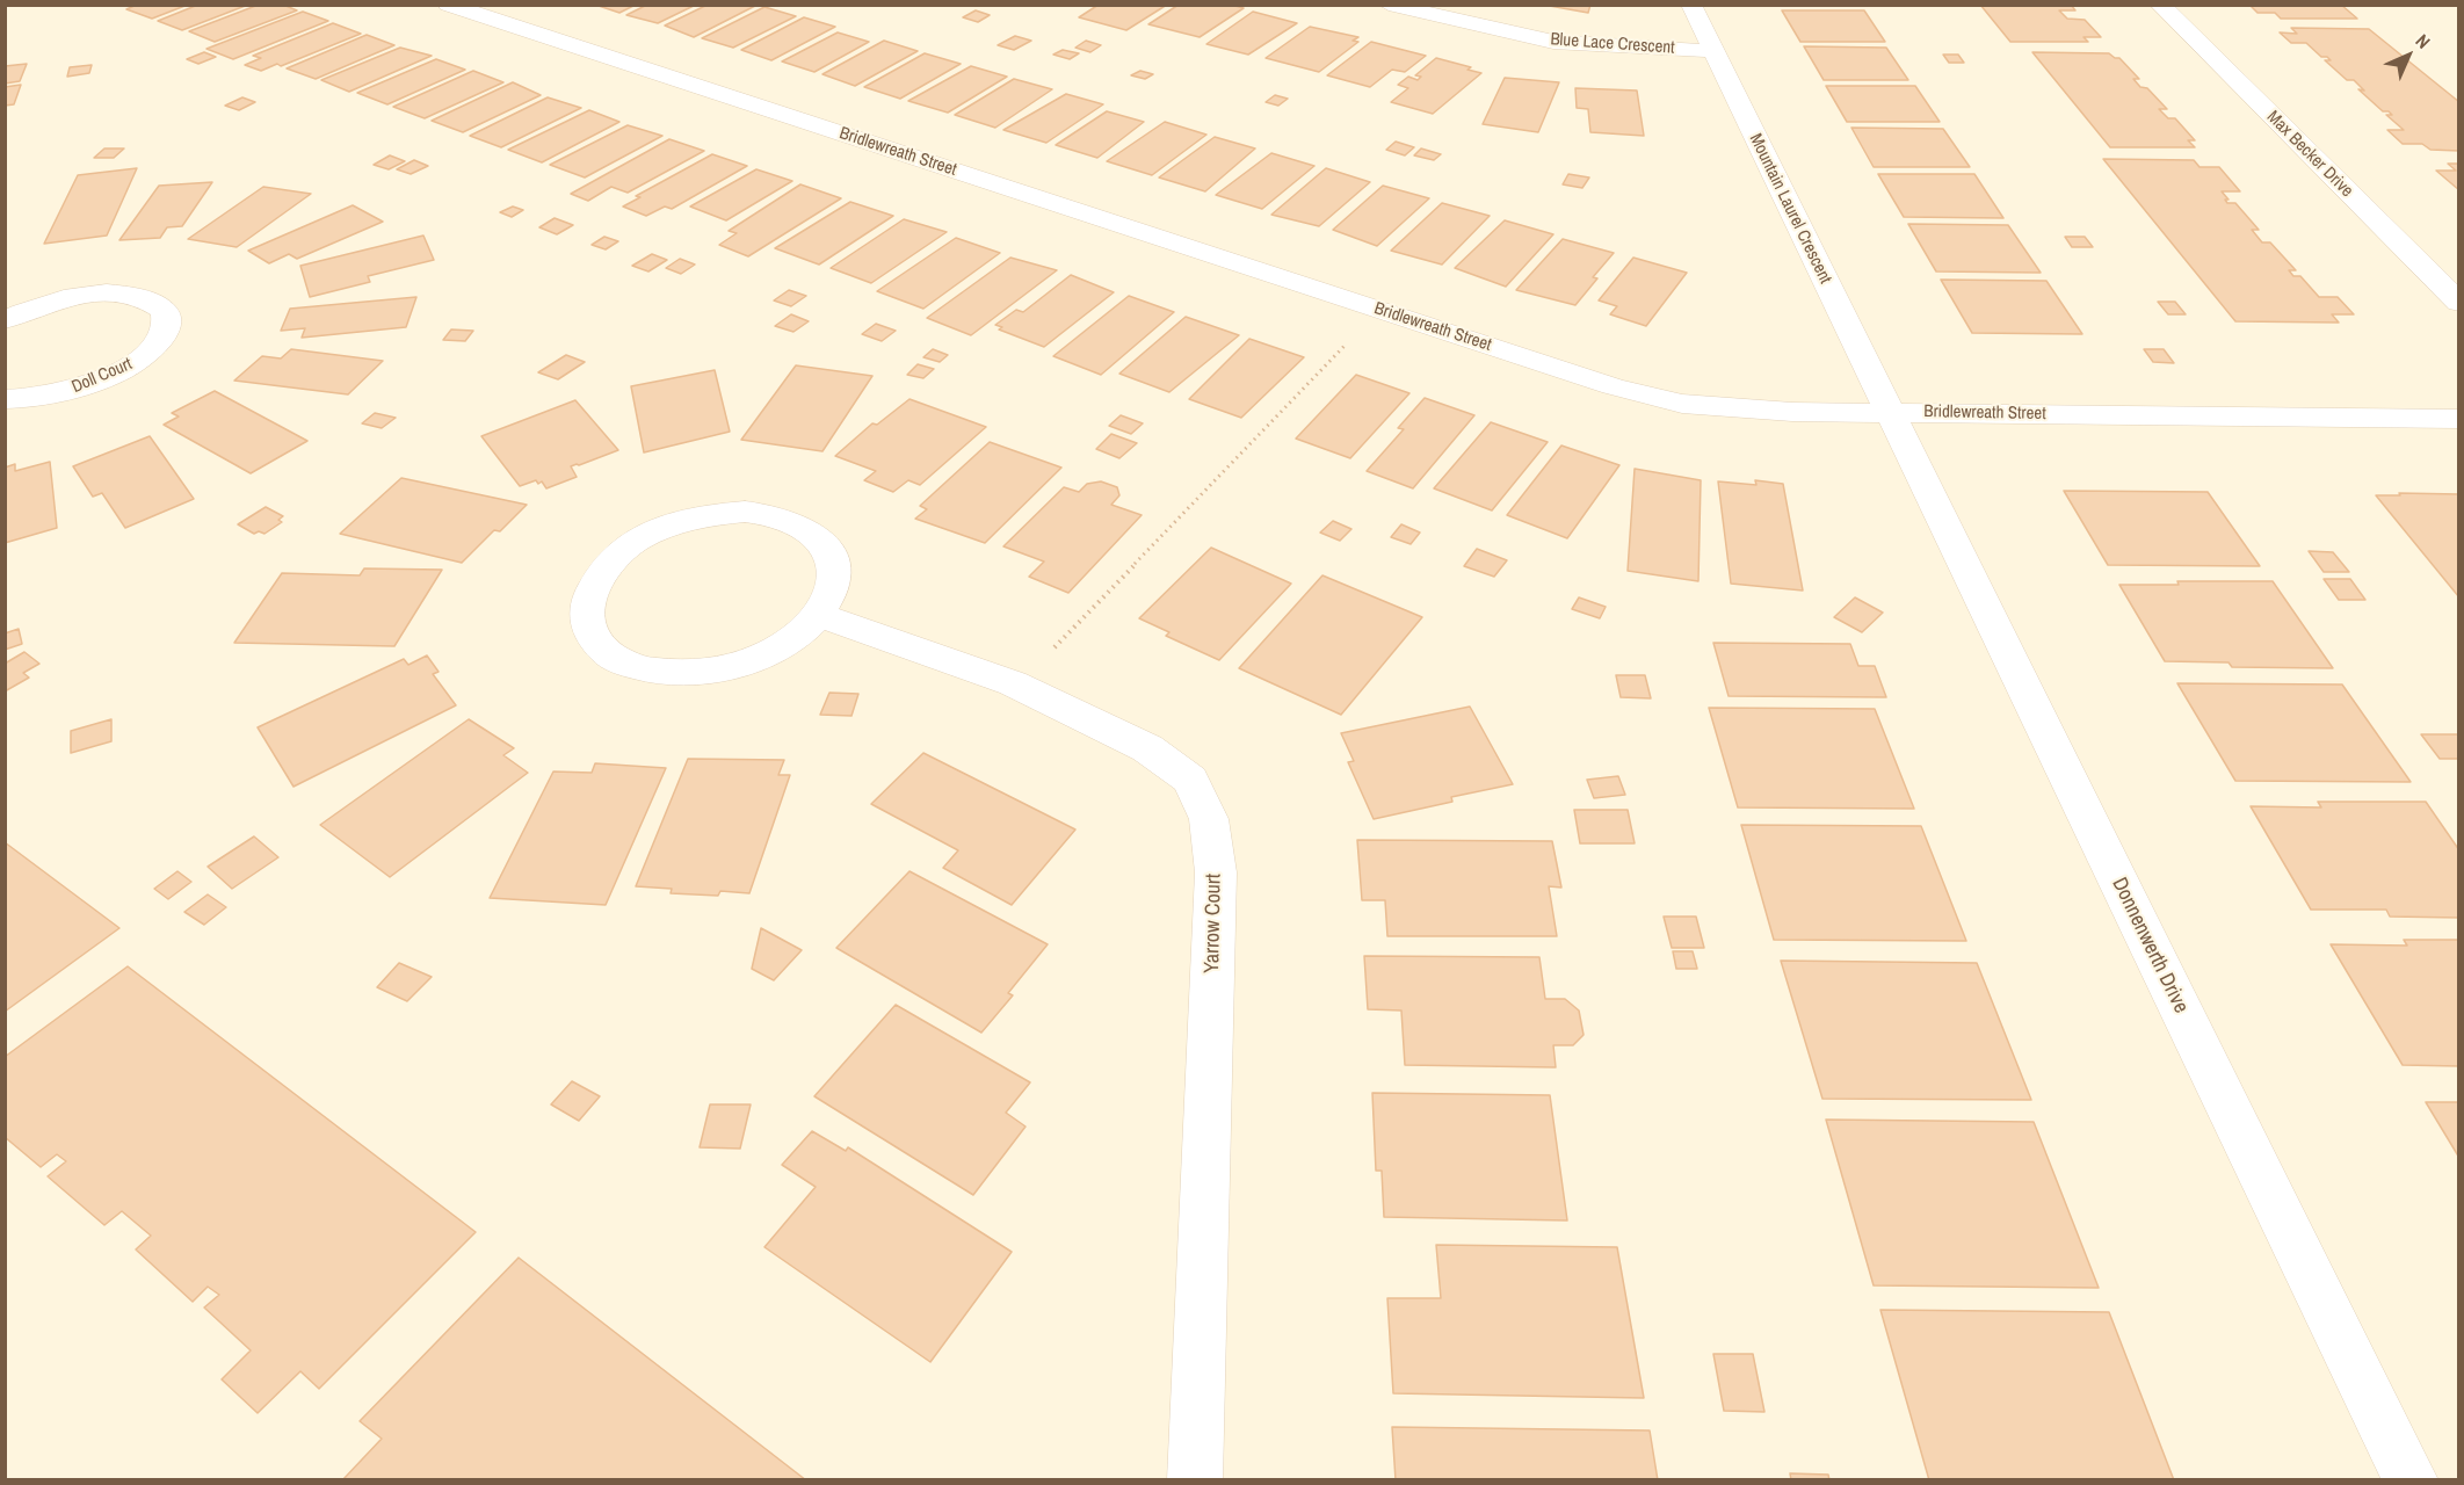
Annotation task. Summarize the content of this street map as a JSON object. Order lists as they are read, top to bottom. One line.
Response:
{"streets":{"street":["Blue Lace Crescent","Bridlewreath Street","Max Becker Drive","Mountain Laurel Crescent","Doll Court","Yarrow Court","Donnenwerth Drive"]},"crossings":[["Blue Lace Crescent","Mountain Laurel Crescent"],["Bridlewreath Street","Mountain Laurel Crescent"],["Bridlewreath Street","Donnenwerth Drive"],["Mountain Laurel Crescent","Donnenwerth Drive"]],"north":"top right"}
